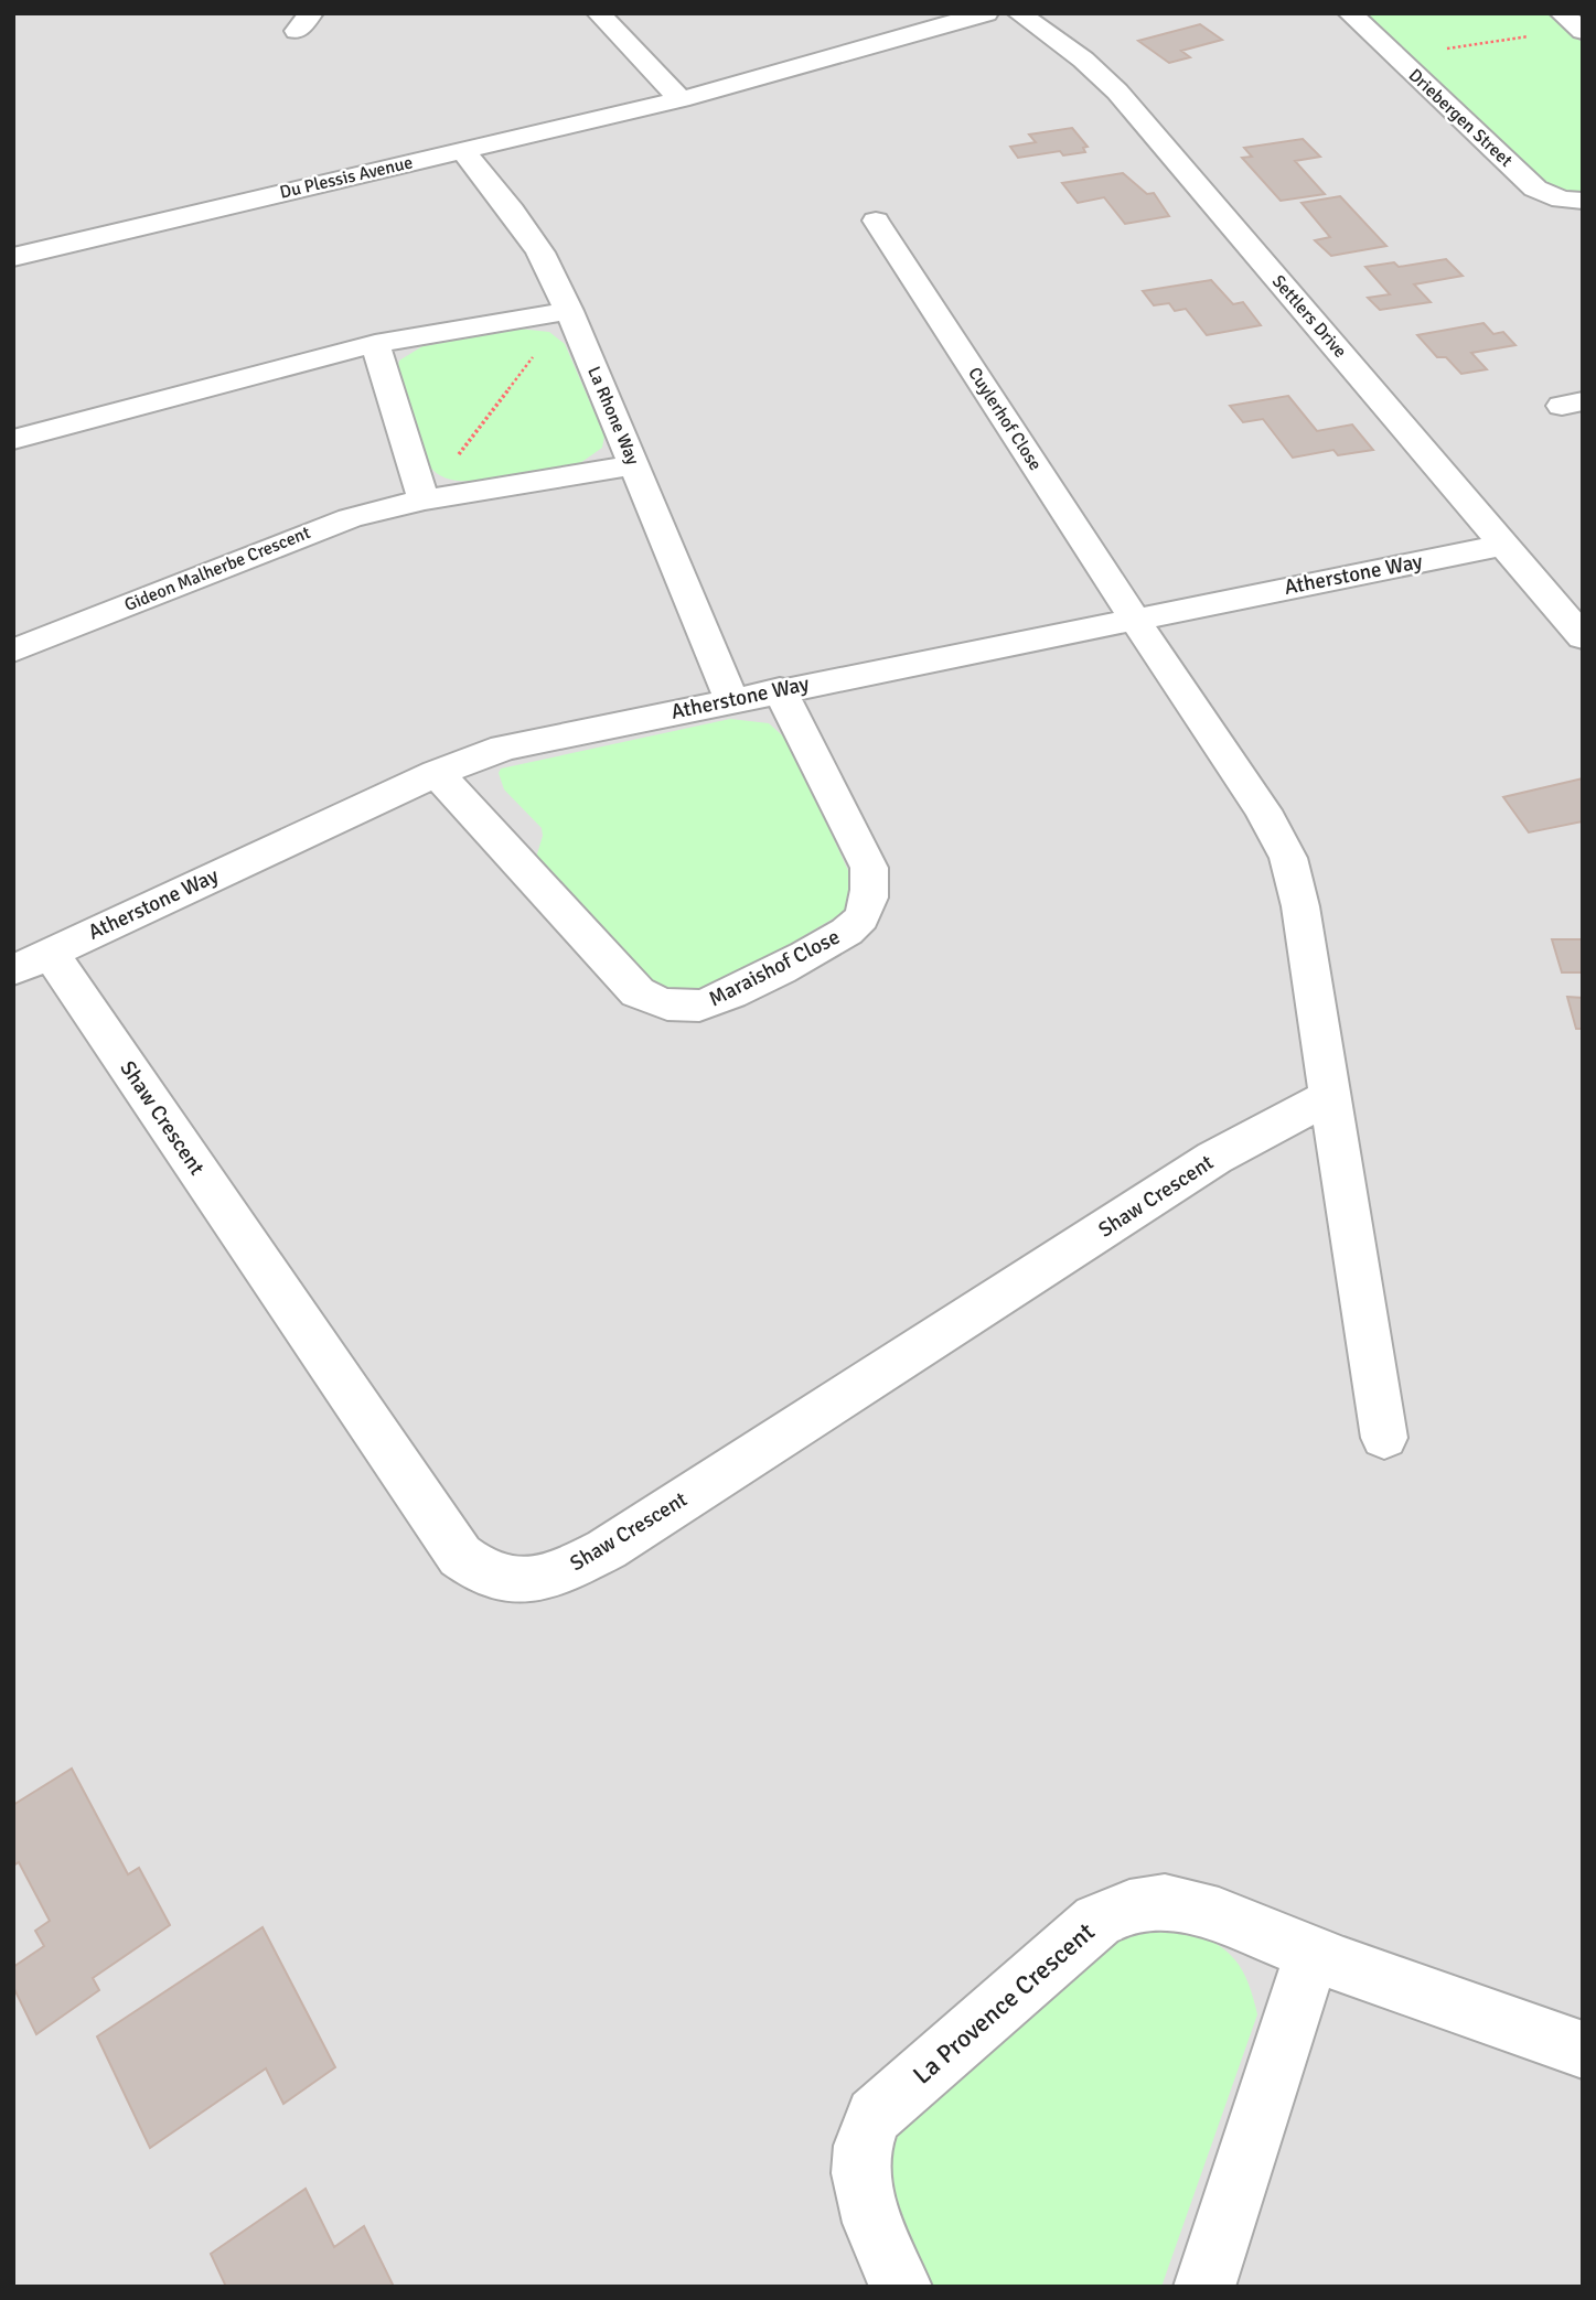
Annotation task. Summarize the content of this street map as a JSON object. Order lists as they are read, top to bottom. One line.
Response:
{"streets":{"street":["Driebergen Street","Du Plessis Avenue","Settlers Drive","La Rhone Way","Cuylerhof Close","Gideon Malherbe Crescent","Atherstone Way","Maraishof Close","Shaw Crescent","La Provence Crescent"]},"crossings":[["Du Plessis Avenue","La Rhone Way"],["Settlers Drive","Atherstone Way"],["La Rhone Way","Gideon Malherbe Crescent"],["La Rhone Way","Atherstone Way"],["Cuylerhof Close","Atherstone Way"],["Atherstone Way","Maraishof Close"],["Atherstone Way","Shaw Crescent"]]}
